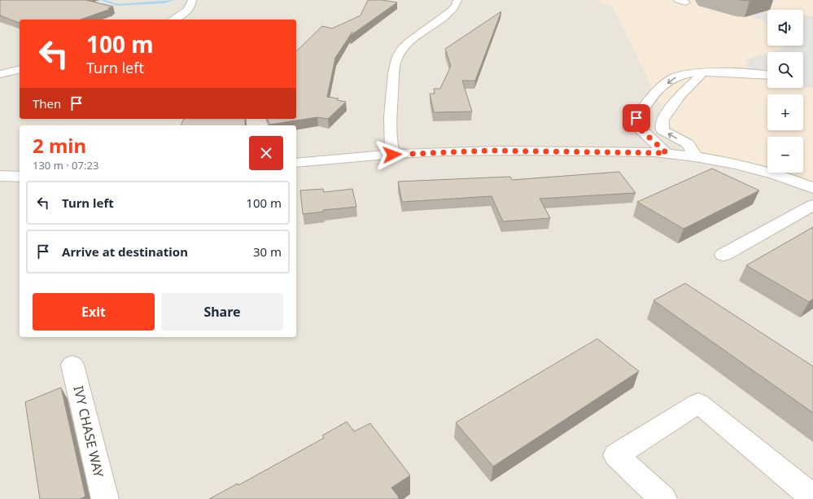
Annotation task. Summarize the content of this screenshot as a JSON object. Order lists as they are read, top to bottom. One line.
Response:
{"streets":{"street":["IVY CHASE WAY"]},"page":{"map_buttons":["+","−"],"turn":["100 m","Turn left"],"then":"Then","heading":["2 min","130 m · 07:23"],"list":[{"name":"Turn left","value":"100 m"},{"name":"Arrive at destination","value":"30 m"}],"buttons":["Exit","Share"]}}
